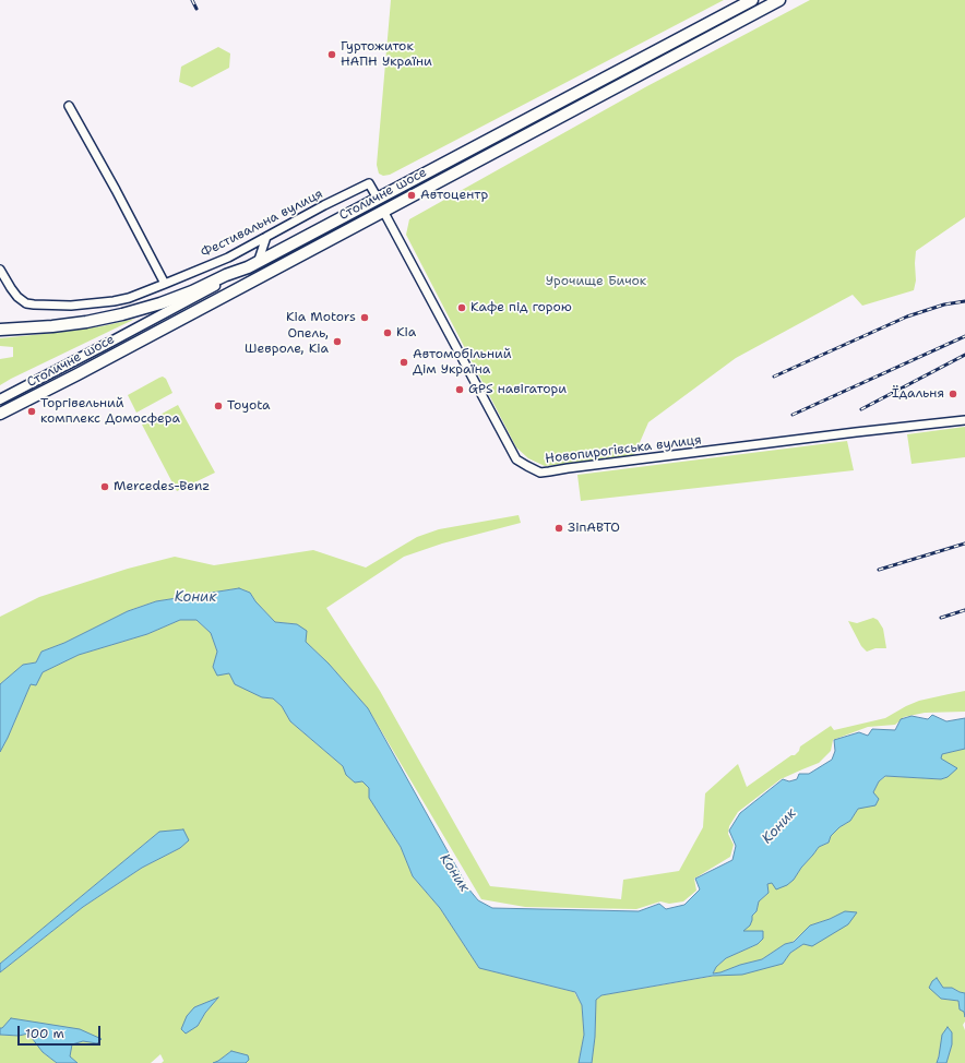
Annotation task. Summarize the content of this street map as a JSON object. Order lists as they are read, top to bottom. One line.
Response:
{"streets":{"highway":["Столичне шосе"],"street":["Фестивальна вулиця","Новопирогівська вулиця"]},"crossings":[["Столичне шосе","Фестивальна вулиця"],["Столичне шосе","Новопирогівська вулиця"]],"water":["Коник"],"parks":["Урочище Бичок"],"places":["Гуртожиток НАПН України","Автоцентр","Кафе під горою","Kia Motors","Kia","Опель, Шевроле, Кіа","Автомобільний Дім Україна","GPS навігатори","Їдальня","Toyota","Торгівельний комплекс Домосфера","Mercedes-Benz","ЗіпАВТО"],"scale_bar":"100 m"}
